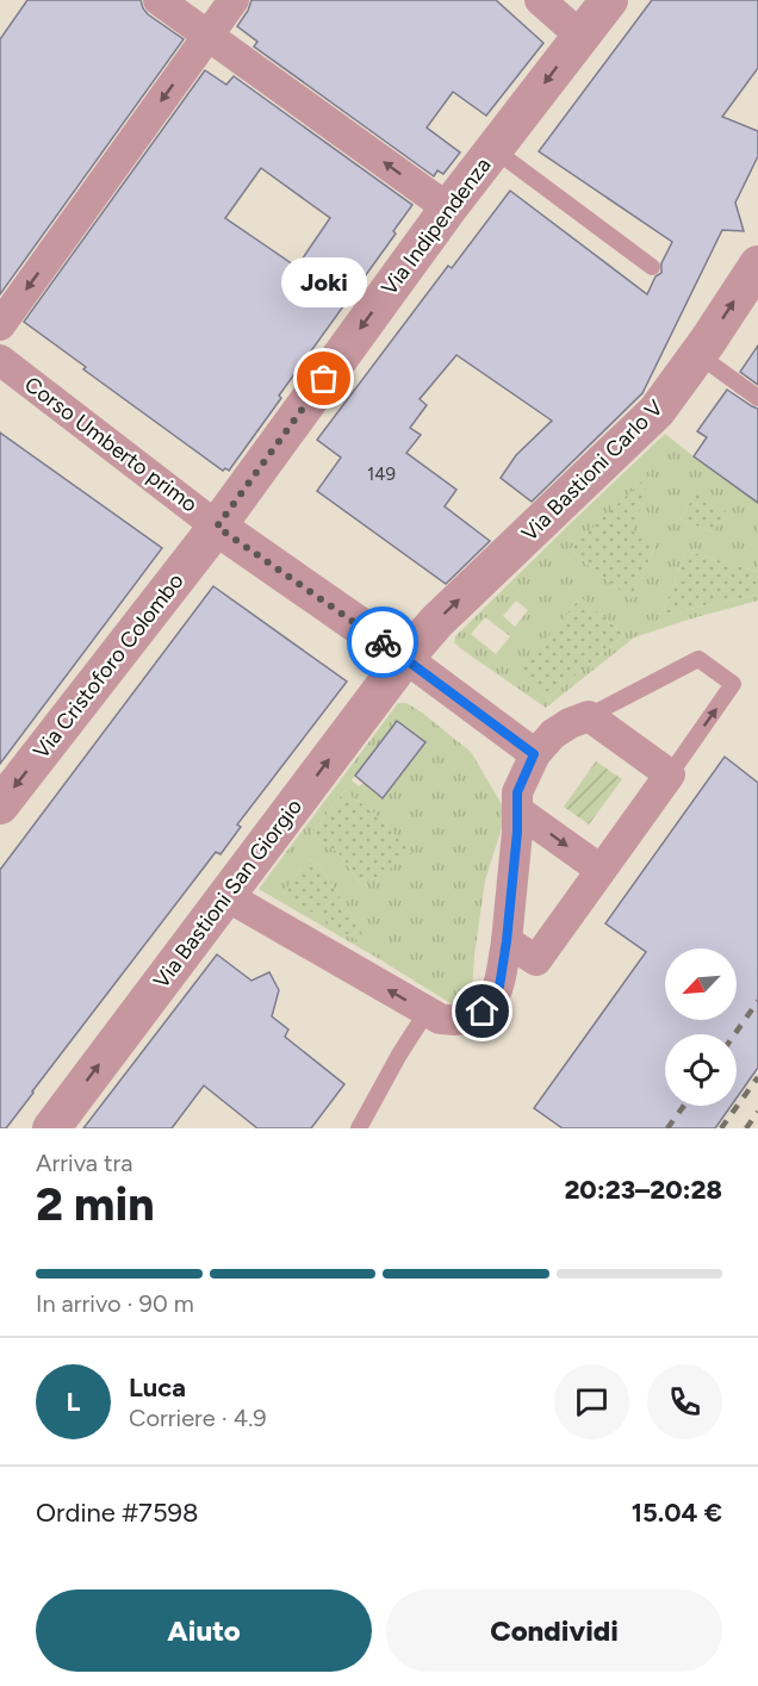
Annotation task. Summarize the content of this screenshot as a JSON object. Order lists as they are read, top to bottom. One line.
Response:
{"streets":{"street":["Via Indipendenza","Corso Umberto primo","Via Bastioni Carlo V","Via Cristoforo Colombo","Via Bastioni San Giorgio"]},"crossings":[["Via Indipendenza","Corso Umberto primo"],["Via Indipendenza","Via Cristoforo Colombo"],["Corso Umberto primo","Via Bastioni Carlo V"],["Corso Umberto primo","Via Cristoforo Colombo"],["Corso Umberto primo","Via Bastioni San Giorgio"],["Via Bastioni Carlo V","Via Bastioni San Giorgio"]],"one_way":["Via Bastioni Carlo V","Via Cristoforo Colombo","Via Bastioni San Giorgio"],"places":["Joki"],"house_numbers":["149"],"north":"bottom left","page":{"bubble":"Joki","heading":["2 min","Arriva tra","20:23–20:28"],"panel":["Luca","Corriere · 4.9","Ordine #7598","15.04 €"],"bar":"In arrivo · 90 m","round":"L","buttons":["Aiuto","Condividi"]}}
